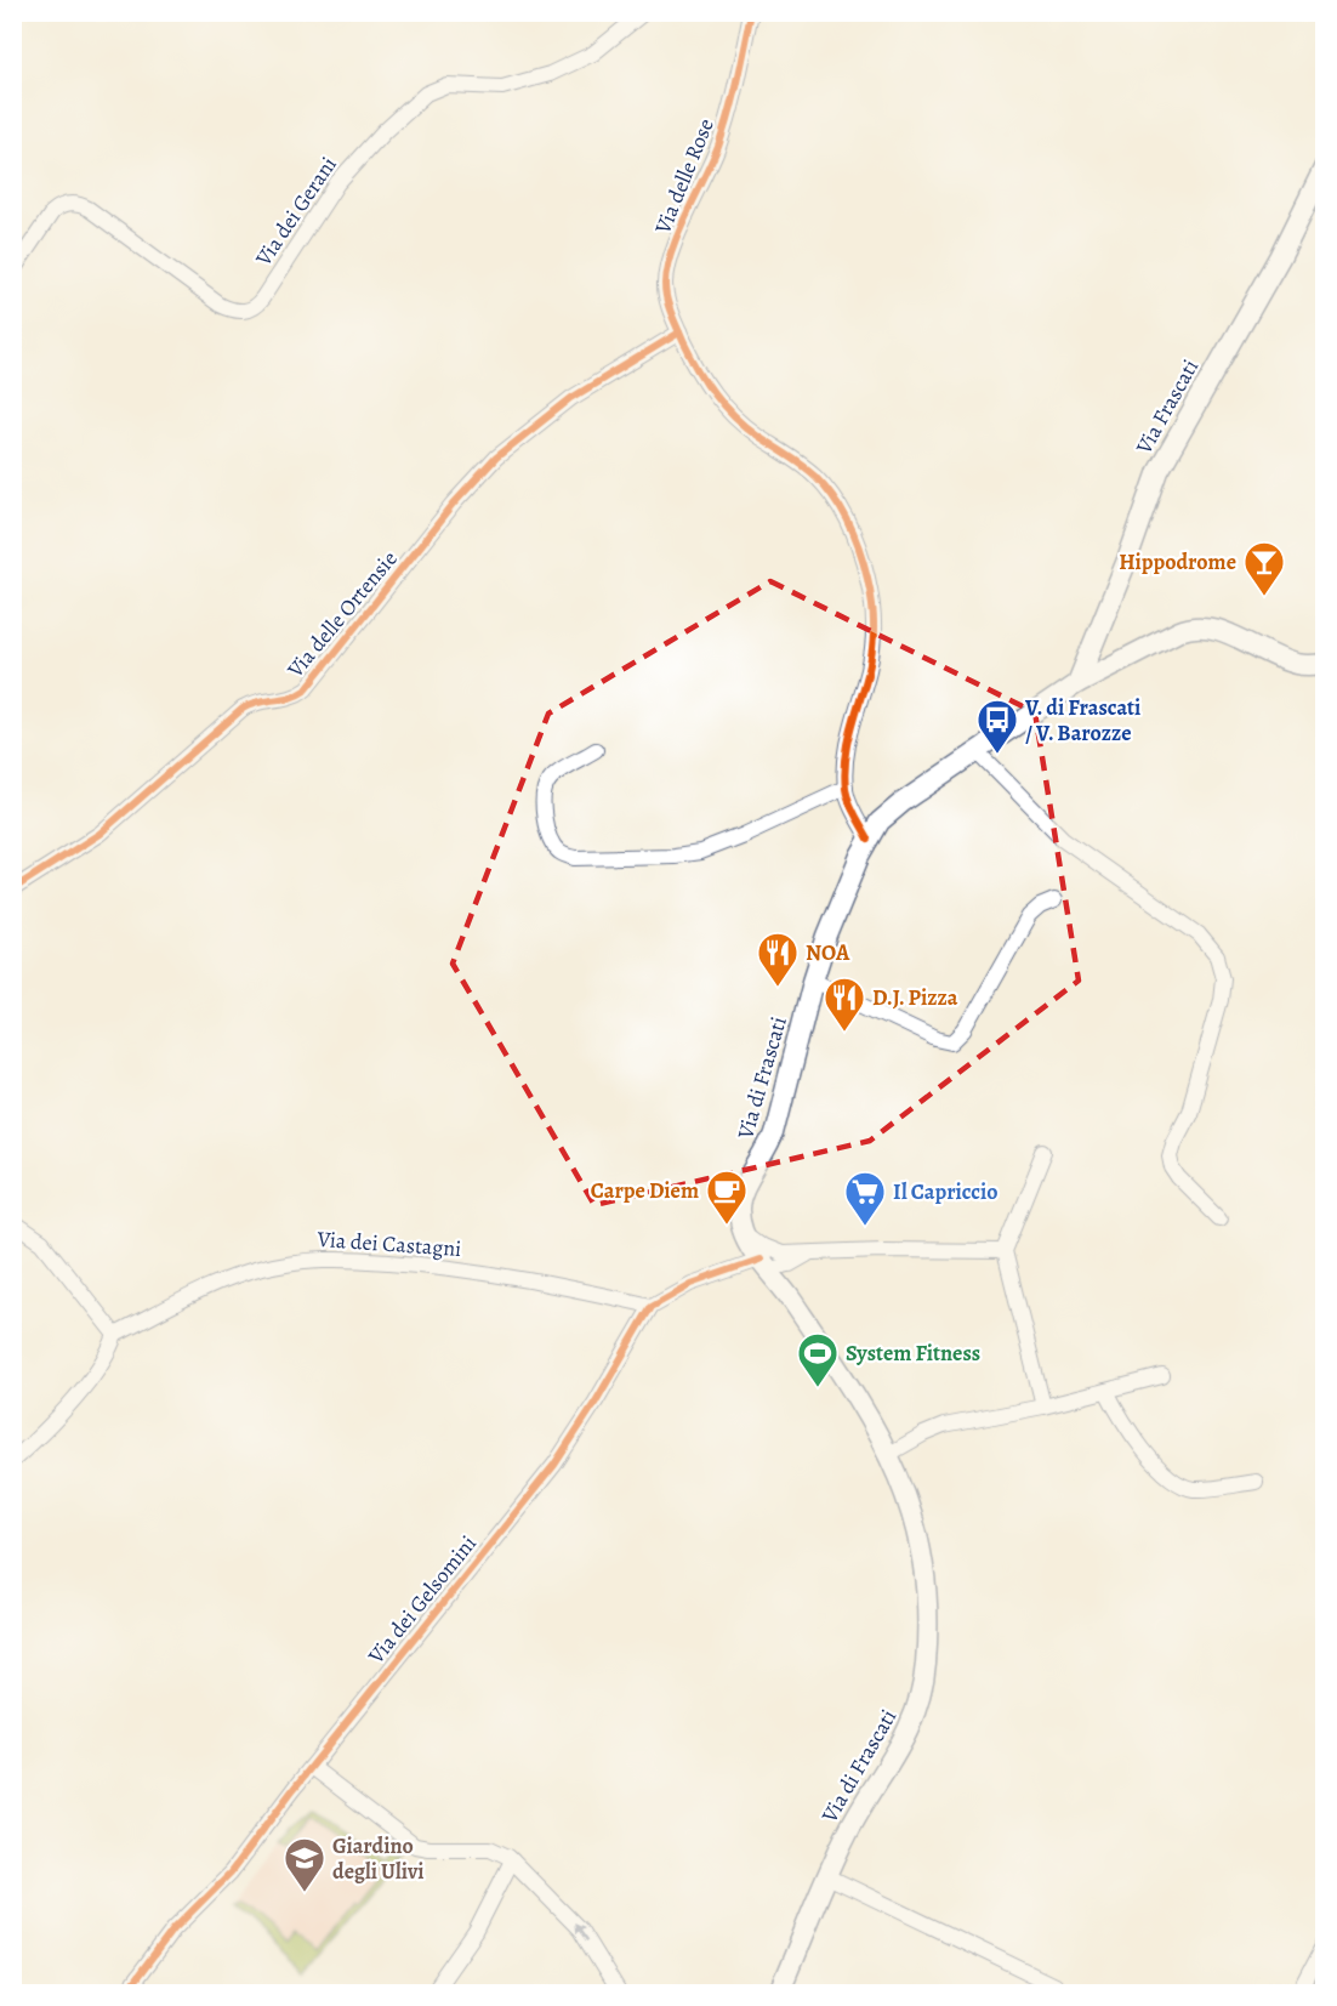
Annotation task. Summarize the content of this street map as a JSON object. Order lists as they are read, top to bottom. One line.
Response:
{"streets":{"main road":["Via Frascati","Via di Frascati"],"street":["Via delle Rose","Via dei Gerani","Via delle Ortensie","Via dei Castagni","Via dei Gelsomini"]},"crossings":[["Via delle Rose","Via delle Ortensie"],["Via delle Rose","Via di Frascati"],["Via Frascati","Via di Frascati"],["Via dei Castagni","Via dei Gelsomini"]],"places":{"bar":["Hippodrome"],"bus stop":["V. di Frascati / V. Barozze"],"restaurant":["NOA","D.J. Pizza"],"cafe":["Carpe Diem"],"supermarket":["Il Capriccio"],"sports":["System Fitness"],"school or university":["Giardino degli Ulivi"]}}
